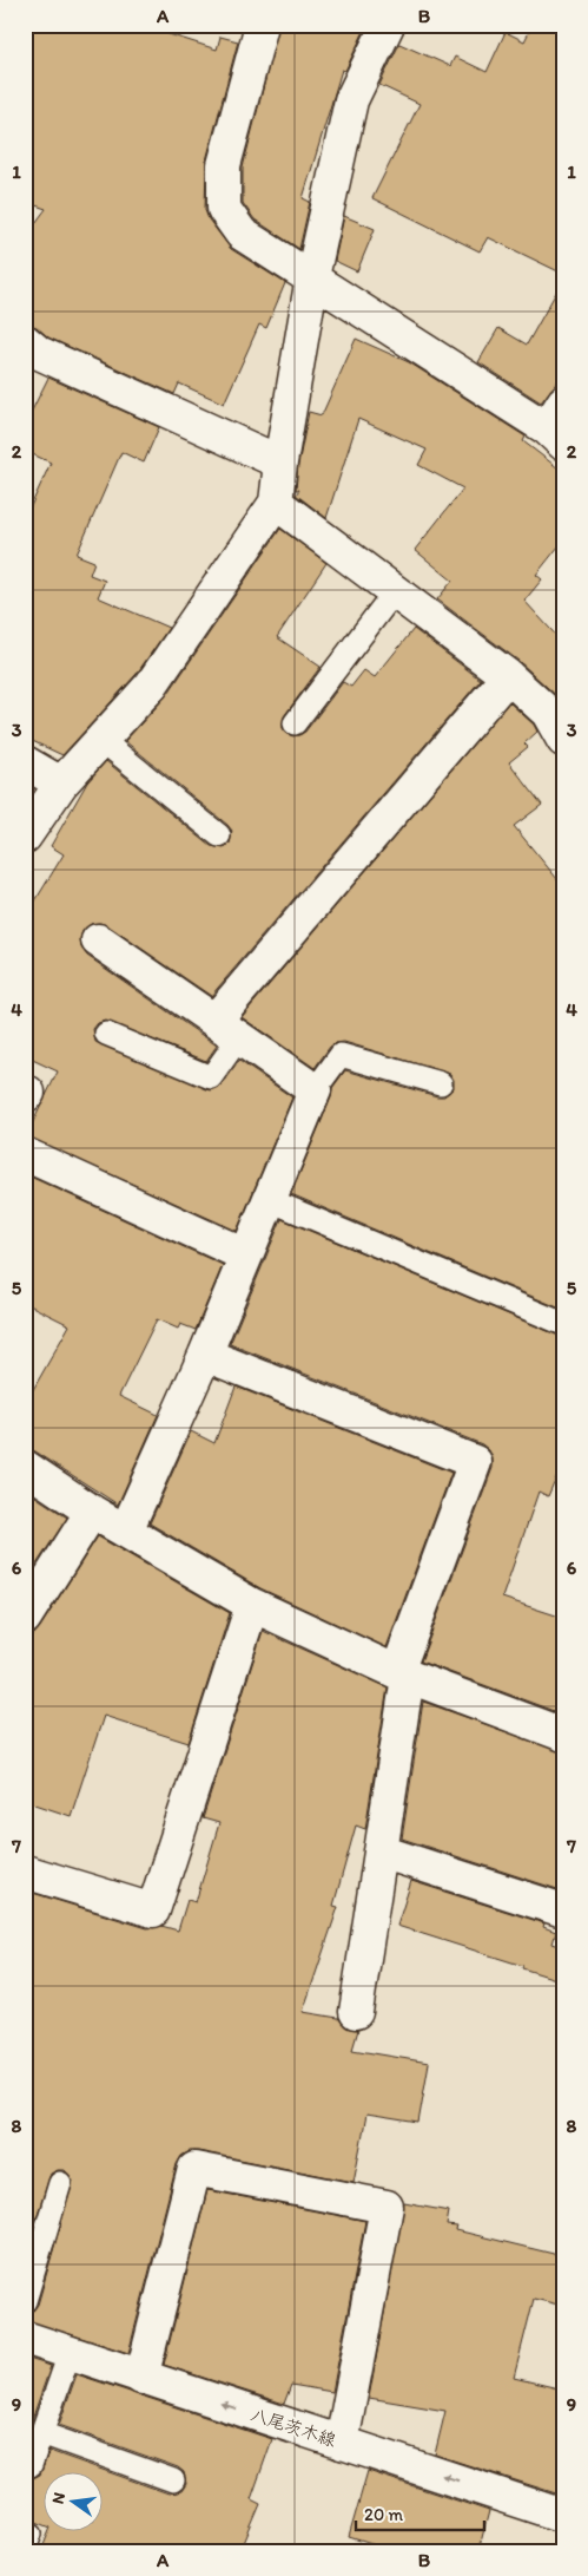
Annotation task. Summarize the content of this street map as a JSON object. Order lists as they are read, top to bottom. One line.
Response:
{"streets":{"street":["八尾茨木線"]},"one_way":["八尾茨木線"],"scale_bar":"20 m","north":"left","grid":{"columns":["A","B"],"rows":["1","2","3","4","5","6","7","8","9"]}}
